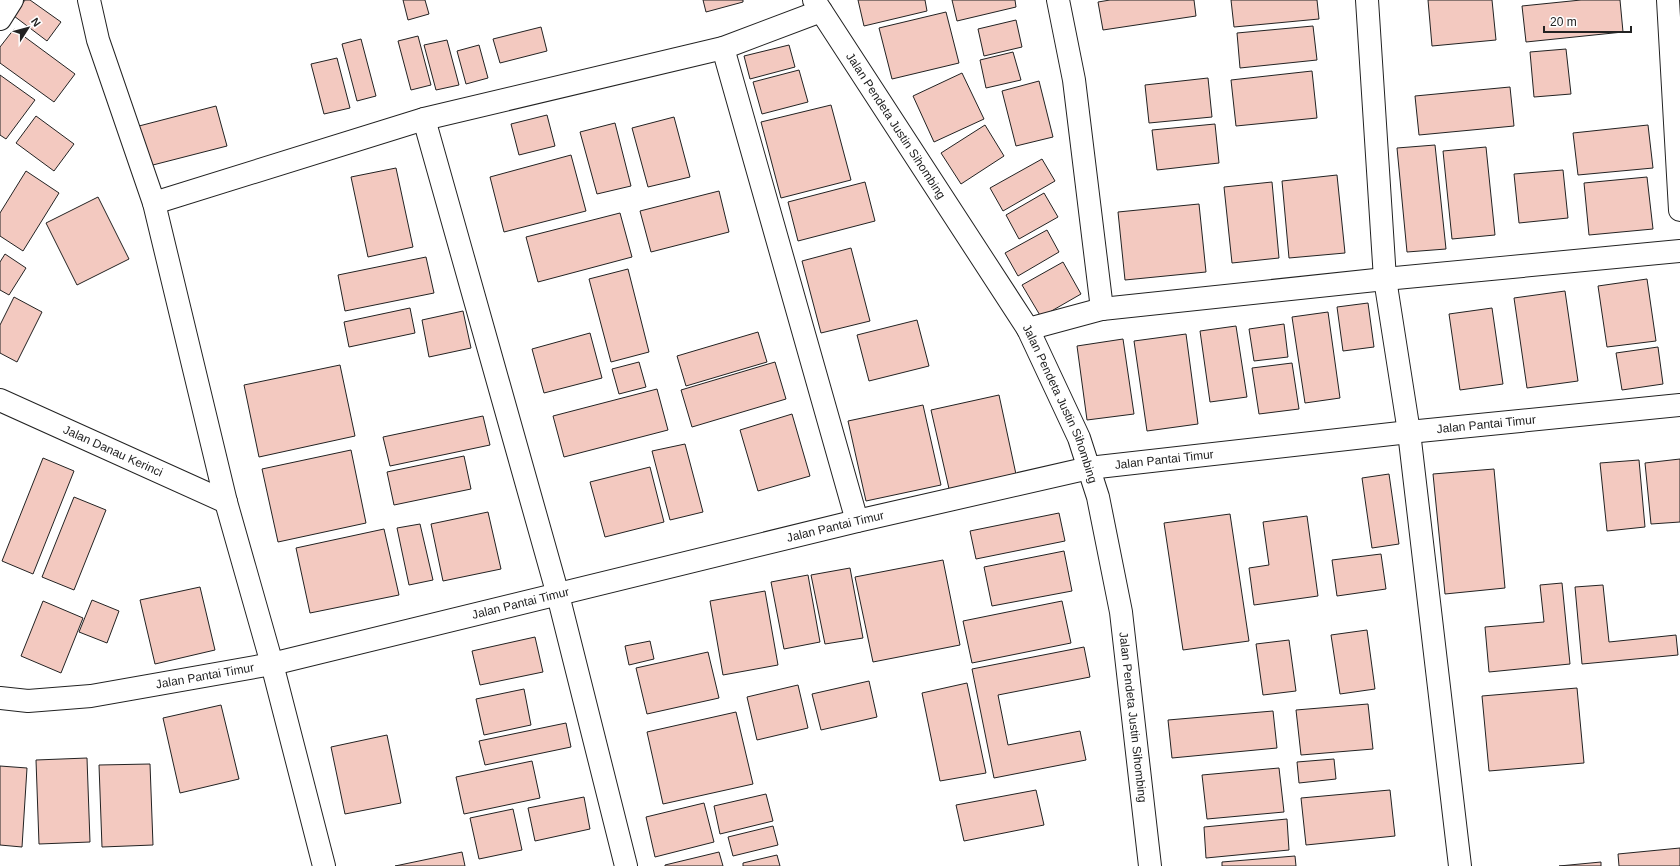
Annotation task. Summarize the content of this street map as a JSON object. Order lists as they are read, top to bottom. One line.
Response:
{"streets":{"street":["Jalan Pendeta Justin Sihombing","Jalan Pantai Timur","Jalan Danau Kerinci"]},"crossings":[["Jalan Pendeta Justin Sihombing","Jalan Pantai Timur"]],"scale_bar":"20 m","north":"top right"}
